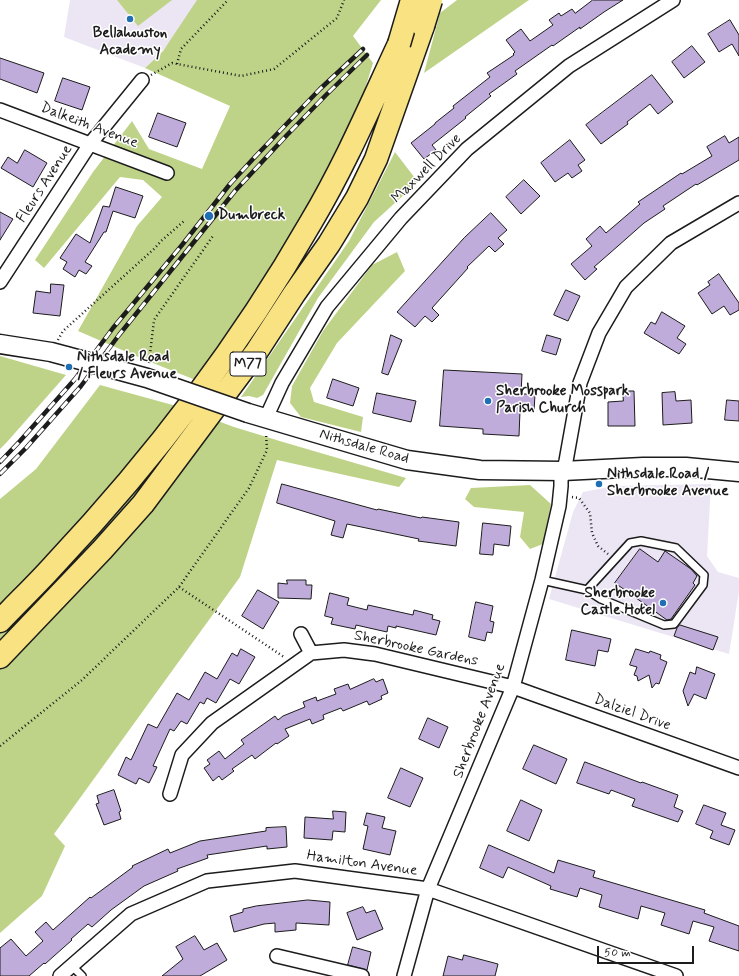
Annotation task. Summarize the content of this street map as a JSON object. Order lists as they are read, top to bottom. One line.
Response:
{"streets":{"highway":["M77"],"street":["Dalkeith Avenue","Maxwell Drive","Fleurs Avenue","Nithsdale Road","Sherbrooke Gardens","Dalziel Drive","Sherbrooke Avenue","Hamilton Avenue"]},"crossings":[["Dalkeith Avenue","Fleurs Avenue"],["Maxwell Drive","Nithsdale Road"],["Nithsdale Road","Sherbrooke Avenue"],["Sherbrooke Gardens","Dalziel Drive"],["Sherbrooke Gardens","Sherbrooke Avenue"],["Dalziel Drive","Sherbrooke Avenue"],["Sherbrooke Avenue","Hamilton Avenue"]],"places":["Bellahouston Academy","Dumbreck","Nithsdale Road / Fleurs Avenue","Sherbrooke Mosspark Parish Church","Nithsdale Road / Sherbrooke Avenue","Sherbrooke Castle Hotel"],"scale_bar":"50 m"}
